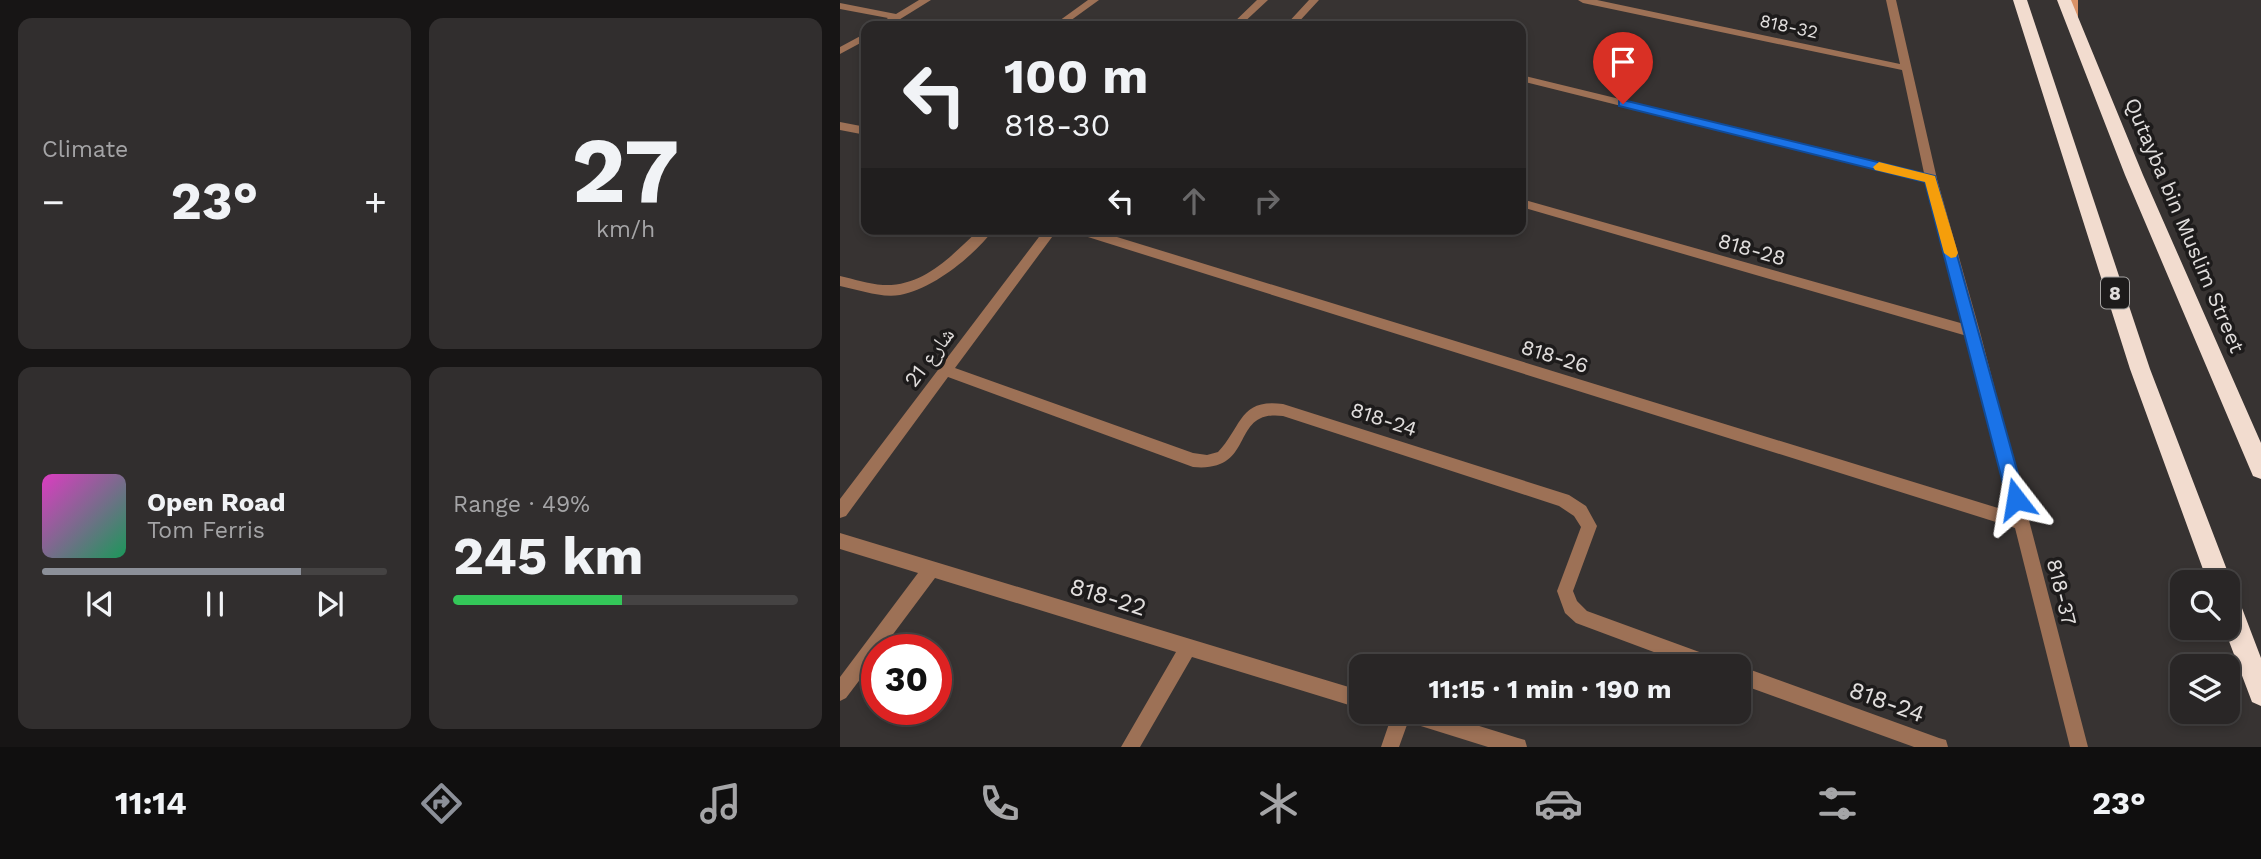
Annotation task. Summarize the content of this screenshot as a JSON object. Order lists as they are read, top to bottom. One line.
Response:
{"streets":{"highway":["Qutayba bin Muslim Street","8"],"street":["818-32","818-28","818-26","شارع 21","818-24","818-37","818-22"]},"crossings":[["818-32","818-37"],["818-28","818-37"],["818-26","818-37"],["شارع 21","818-24"]],"page":{"tile":["Climate",["27","km/h"],["Range · 49%","245 km"]],"turn":["100 m","818-30"],"heat":["−","23°","+"],"song":["Open Road","Tom Ferris"],"limit":"30","trip":"11:15 · 1 min · 190 m","tabs":["11:14","23°"]}}
